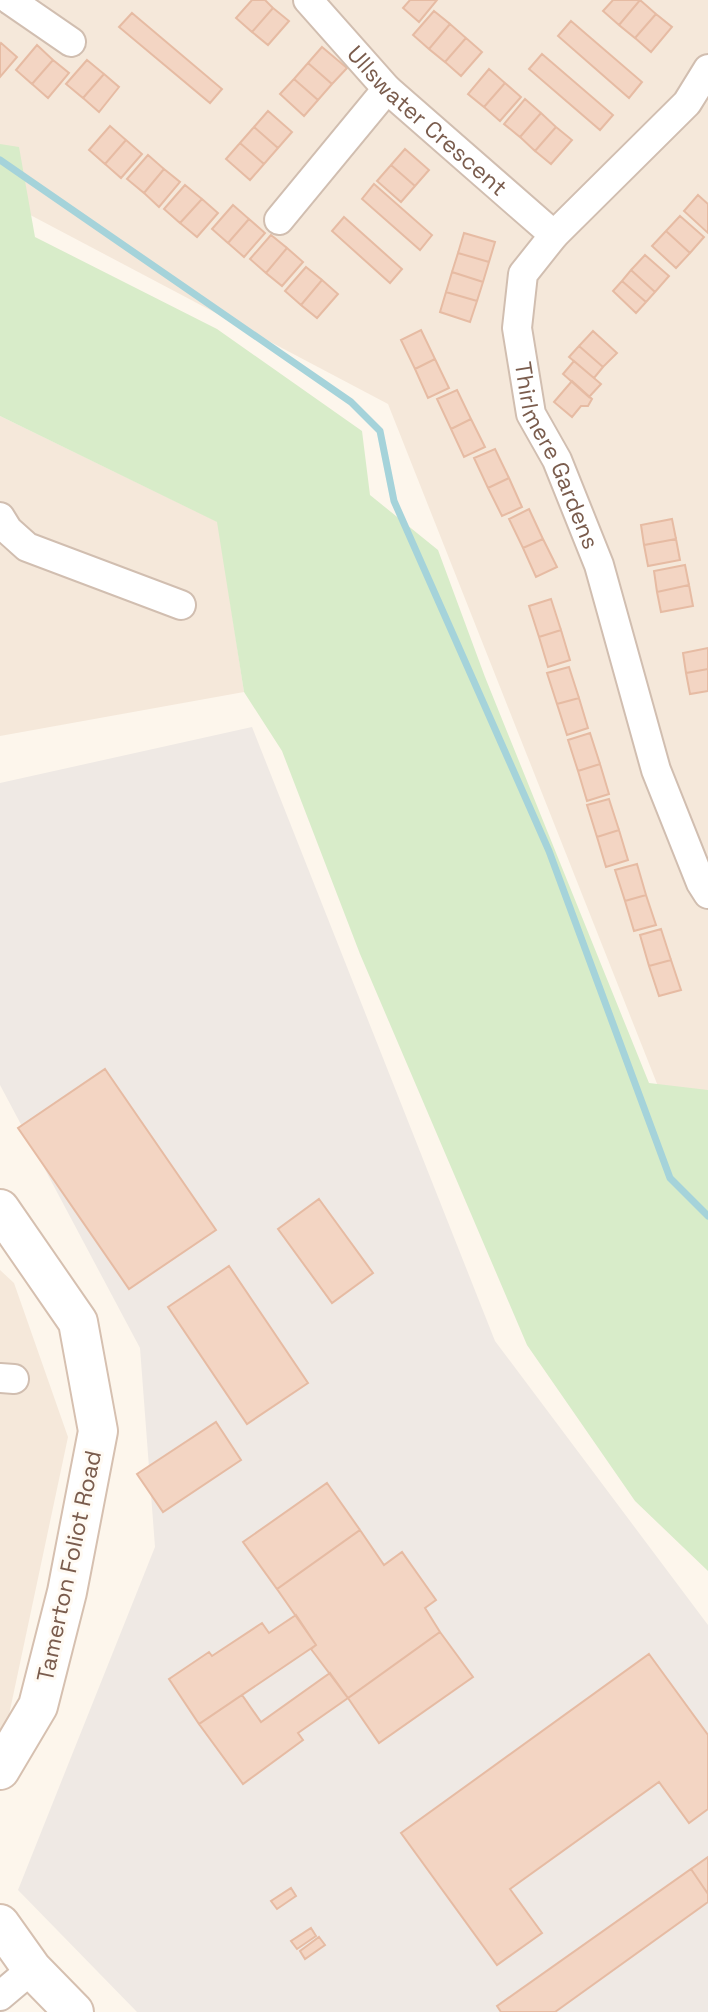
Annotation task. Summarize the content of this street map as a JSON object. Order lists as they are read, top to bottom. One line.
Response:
{"streets":{"main road":["Tamerton Foliot Road"],"street":["Ullswater Crescent","Thirlmere Gardens"]},"crossings":[["Ullswater Crescent","Thirlmere Gardens"]]}
